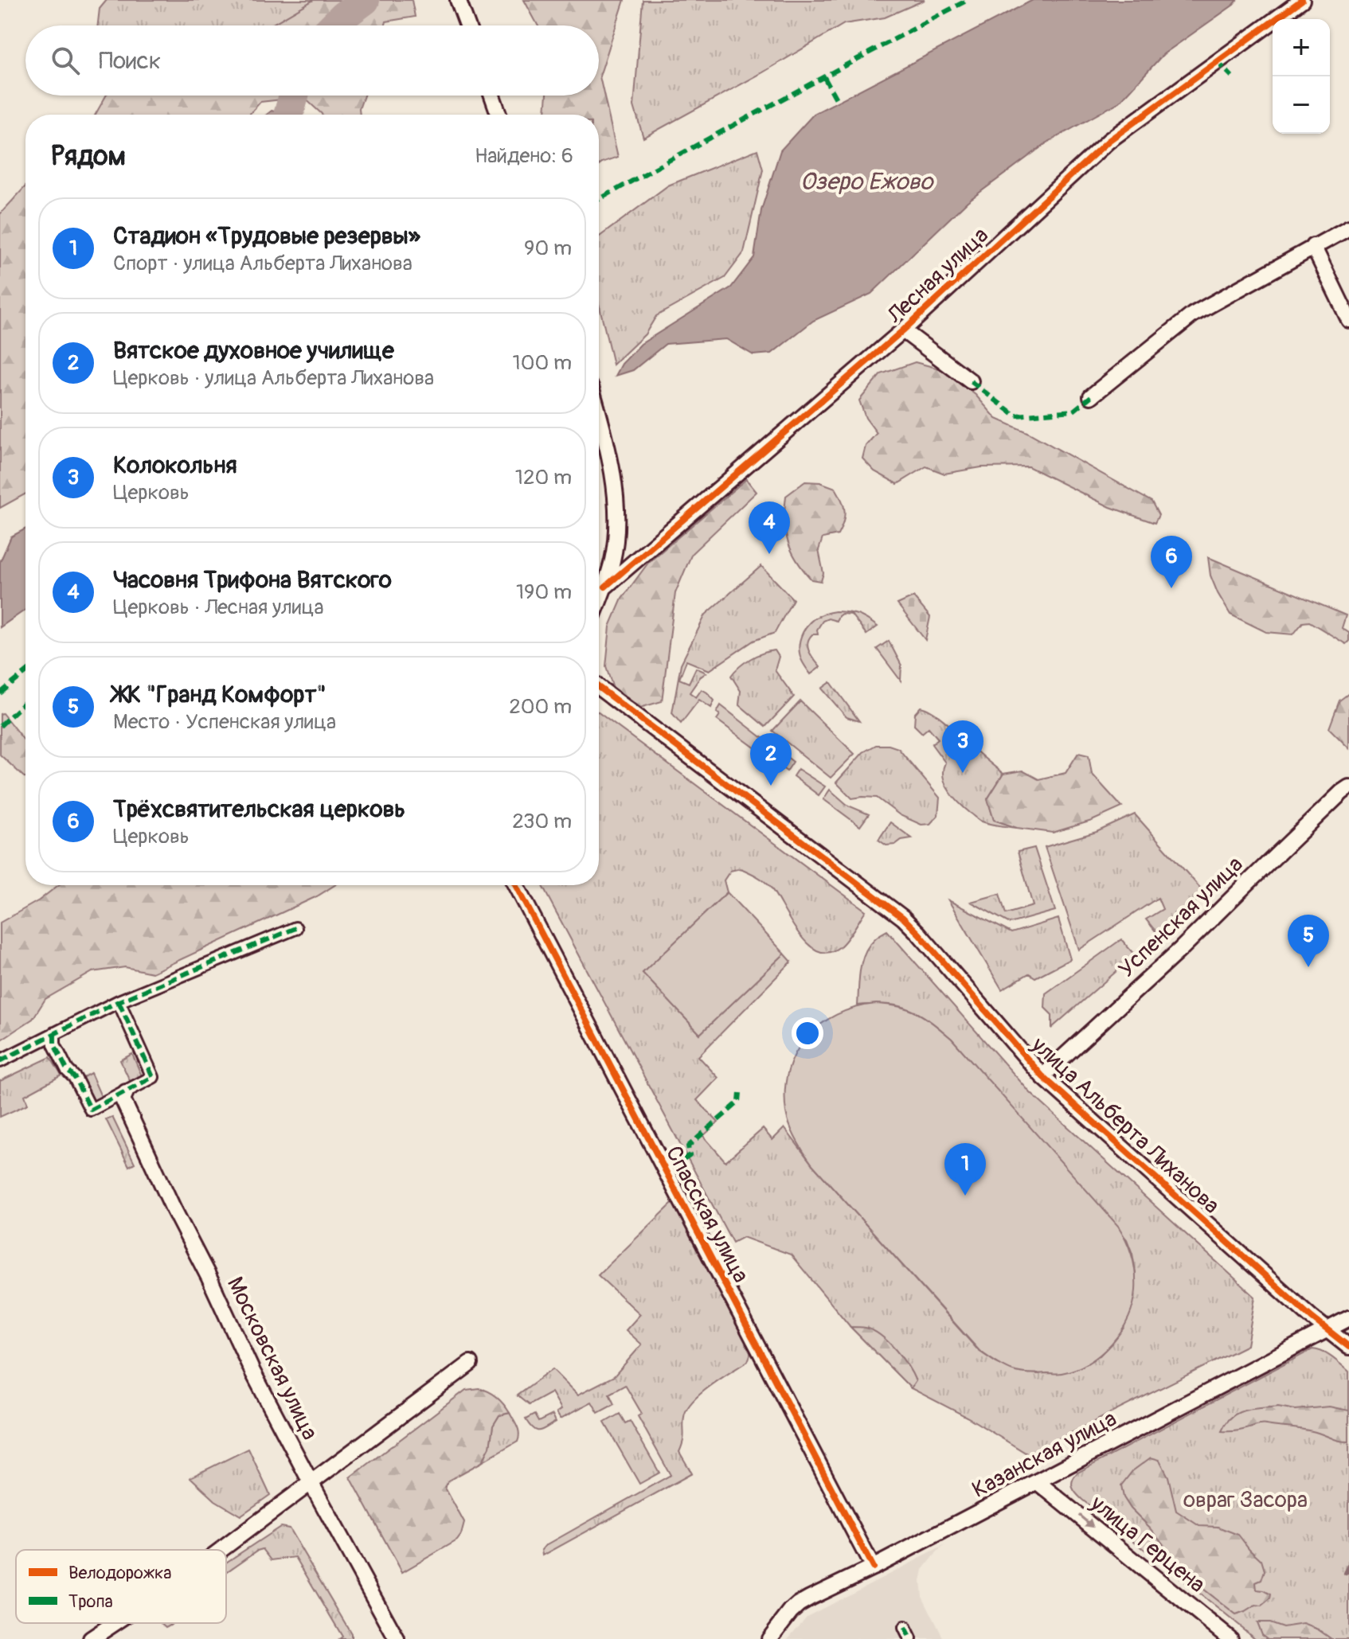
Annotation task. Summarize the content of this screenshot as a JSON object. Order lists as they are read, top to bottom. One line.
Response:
{"streets":{"street":["Лесная улица","Успенская улица","улица Альберта Лиханова","Спасская улица","Московская улица","Казанская улица","улица Герцена"]},"crossings":[["Успенская улица","улица Альберта Лиханова"],["улица Альберта Лиханова","Казанская улица"],["Спасская улица","Казанская улица"],["Казанская улица","улица Герцена"]],"one_way":["улица Герцена"],"water":["Озеро Ежово"],"parks":["овраг Засора"],"legend":["Велодорожка","Тропа"],"page":{"map_buttons":["+","−"],"search":"Поиск","heading":["Рядом","Найдено: 6"],"list":[{"mark":"1","name":"Стадион «Трудовые резервы»","note":"Спорт · улица Альберта Лиханова","value":"90 m"},{"mark":"2","name":"Вятское духовное училище","note":"Церковь · улица Альберта Лиханова","value":"100 m"},{"mark":"3","name":"Колокольня","note":"Церковь","value":"120 m"},{"mark":"4","name":"Часовня Трифона Вятского","note":"Церковь · Лесная улица","value":"190 m"},{"mark":"5","name":"ЖК \"Гранд Комфорт\"","note":"Место · Успенская улица","value":"200 m"},{"mark":"6","name":"Трёхсвятительская церковь","note":"Церковь","value":"230 m"}],"pins":["4","6","3","2","5","1"]}}
